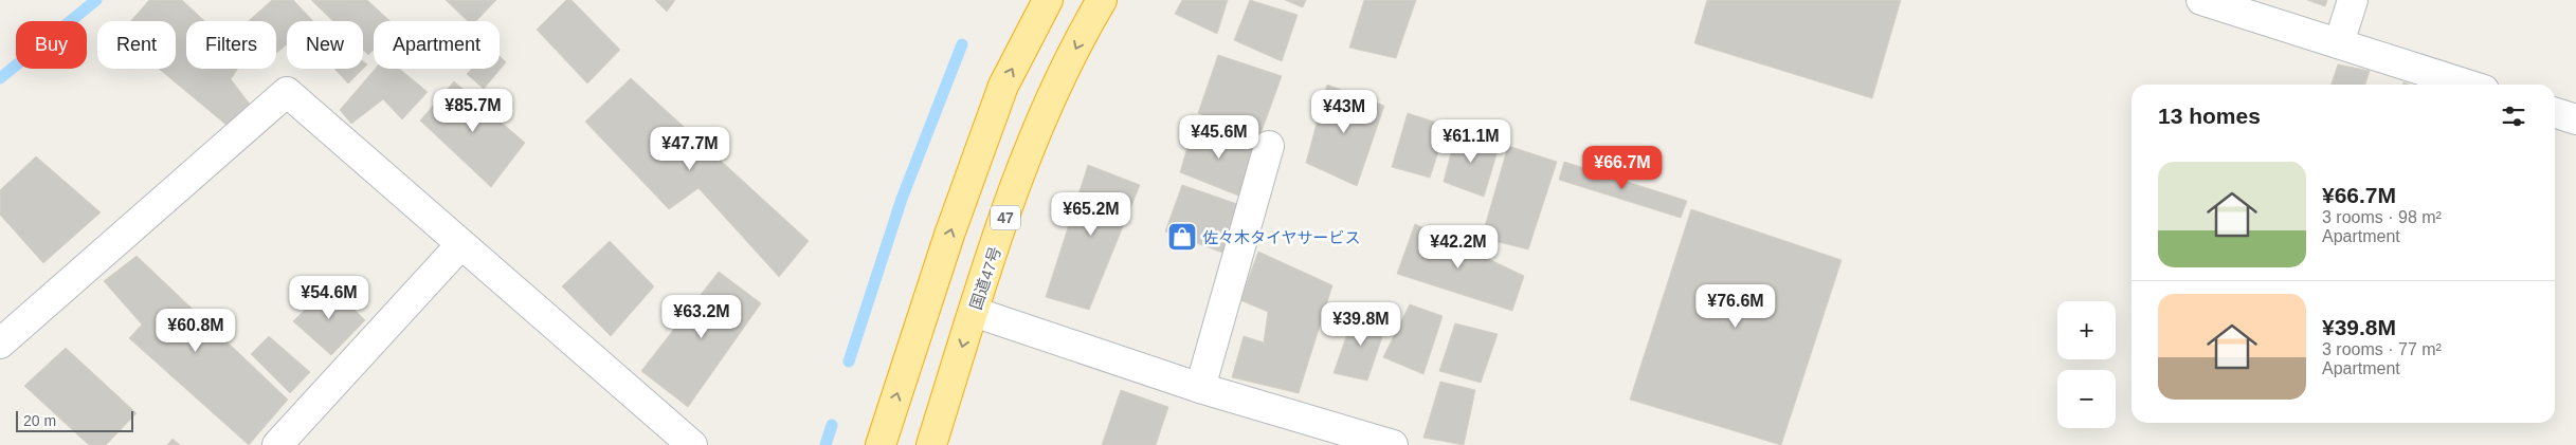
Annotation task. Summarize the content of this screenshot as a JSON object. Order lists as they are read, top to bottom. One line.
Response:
{"streets":{"highway":["47","国道47号"]},"places":{"shop":["佐々木タイヤサービス"]},"scale_bar":"20 m","page":{"chip":["Buy","Rent","Filters","New","Apartment"],"heading":"13 homes","price":["¥85.7M","¥43M","¥45.6M","¥61.1M","¥47.7M","¥66.7M","¥65.2M","¥42.2M","¥54.6M","¥76.6M","¥63.2M","¥39.8M","¥60.8M"],"list":[{"name":"¥66.7M","note":"3 rooms · 98 m² · Apartment"},{"name":"¥39.8M","note":"3 rooms · 77 m² · Apartment"}],"map_buttons":["+","−"],"scale":"20 m"}}
